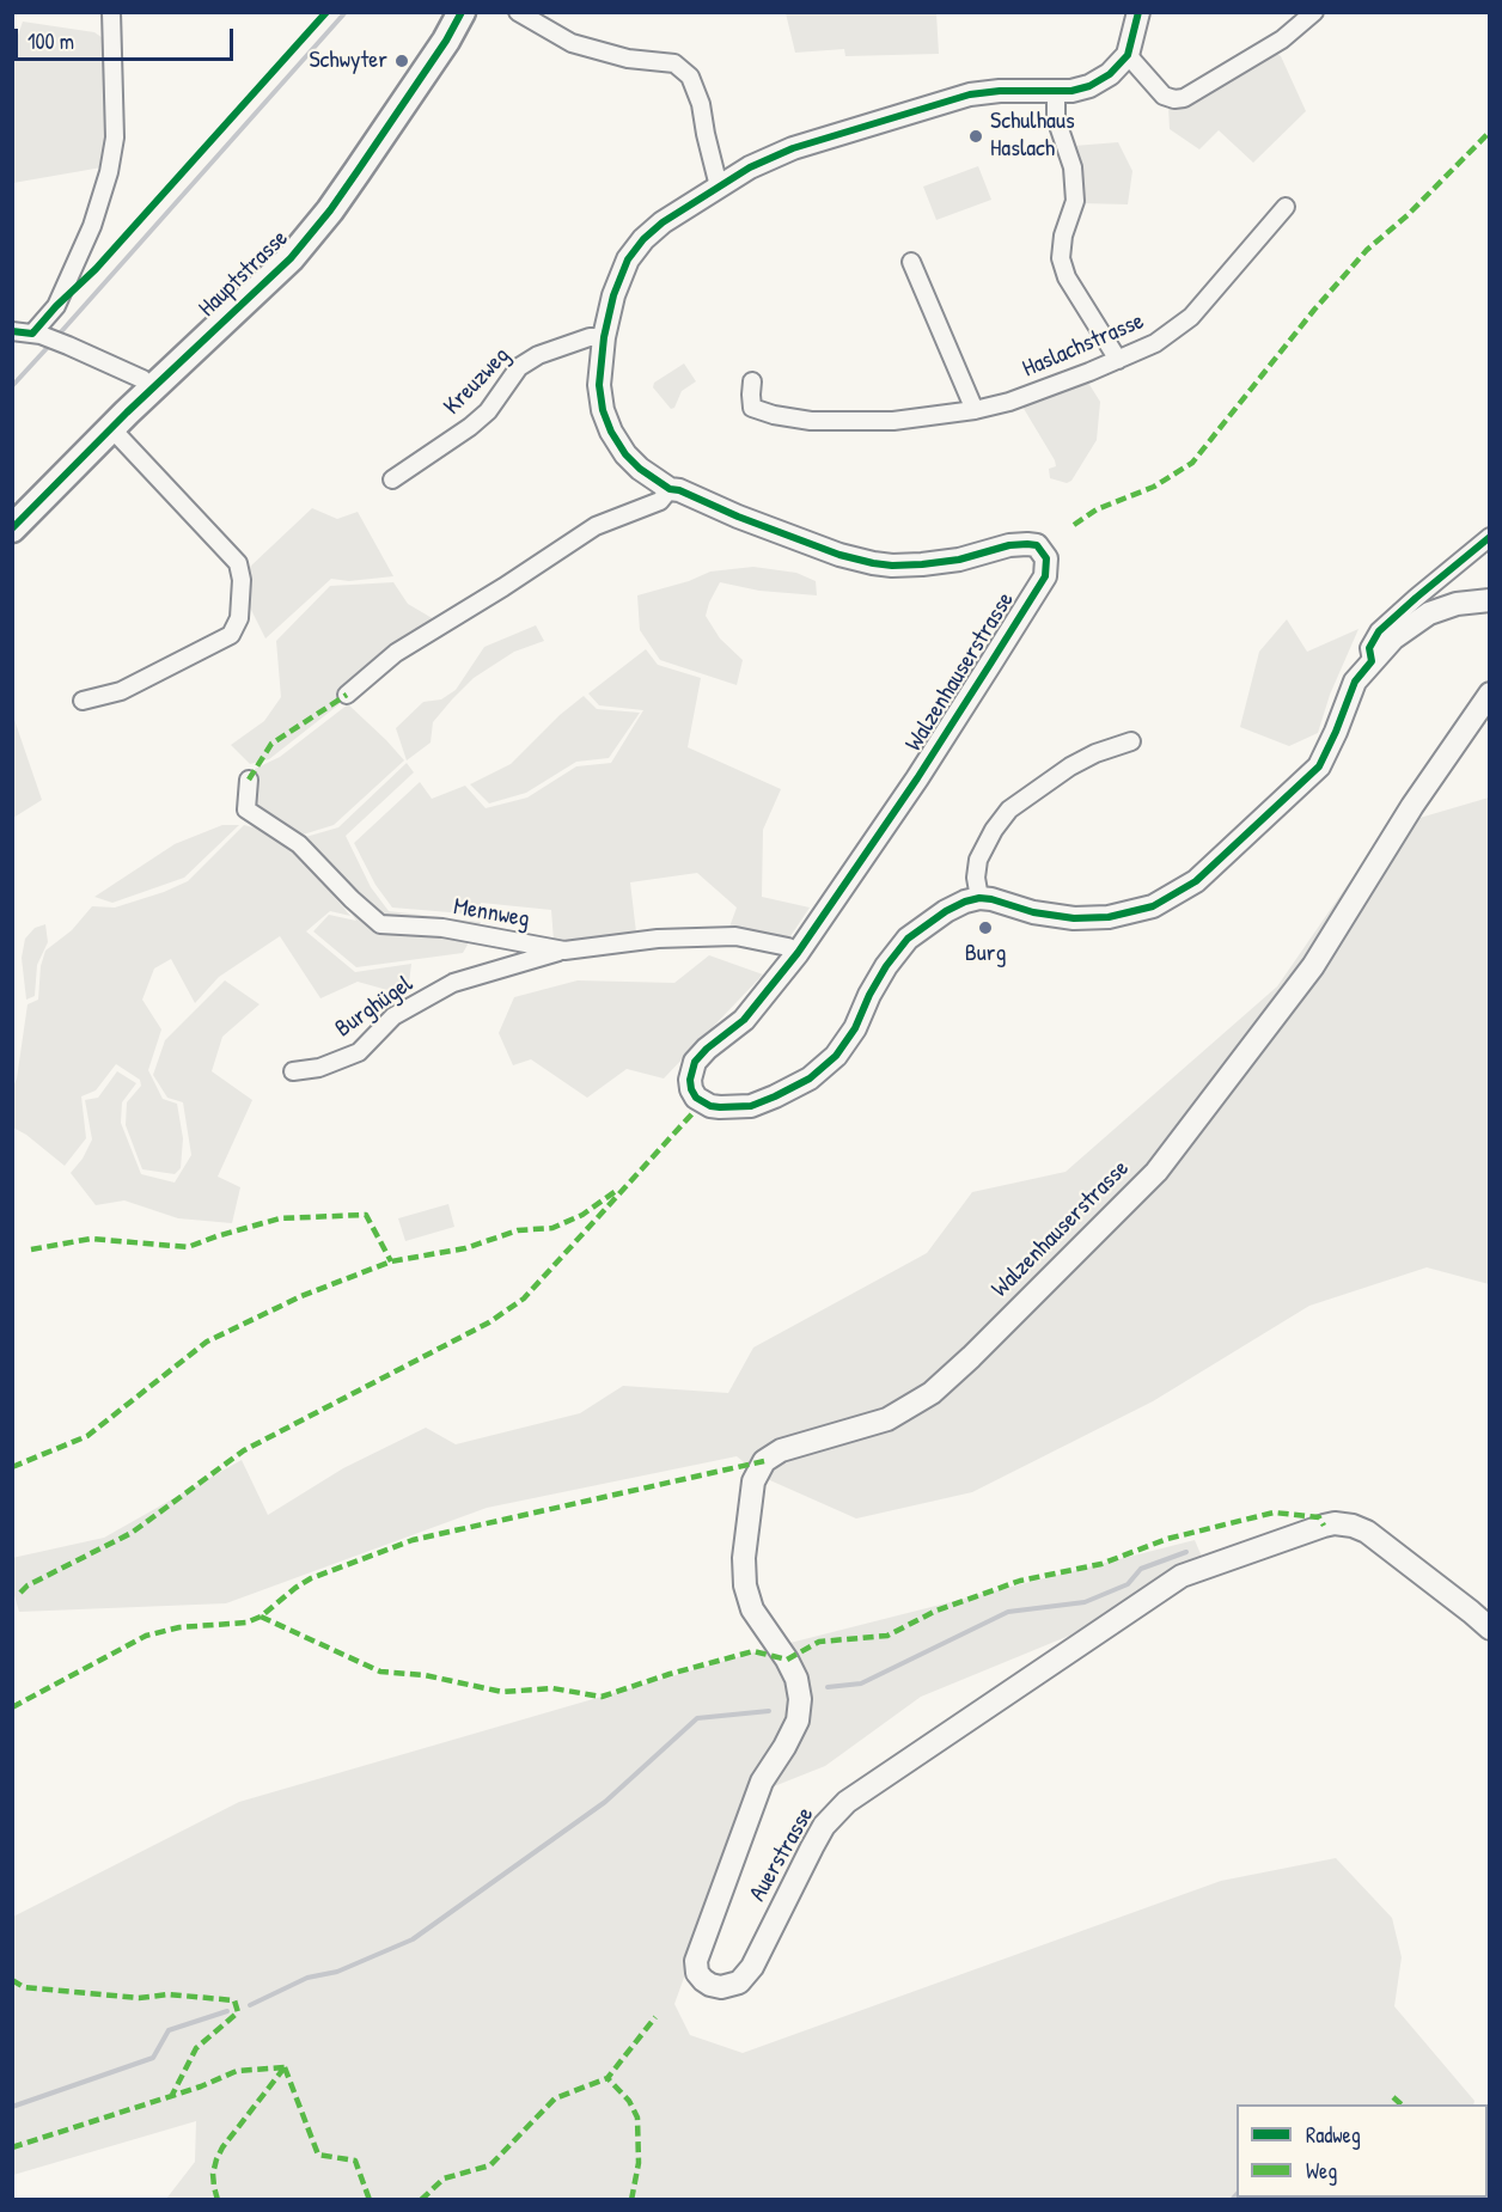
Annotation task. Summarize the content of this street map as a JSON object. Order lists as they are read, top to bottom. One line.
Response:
{"streets":{"main road":["Hauptstrasse"],"street":["Haslachstrasse","Kreuzweg","Walzenhauserstrasse","Mennweg","Burghügel","Auerstrasse"]},"crossings":[["Kreuzweg","Walzenhauserstrasse"],["Walzenhauserstrasse","Mennweg"],["Walzenhauserstrasse","Auerstrasse"],["Mennweg","Burghügel"]],"places":["Schwyter","Schulhaus Haslach","Burg"],"legend":["Radweg","Weg"],"scale_bar":"100 m"}
